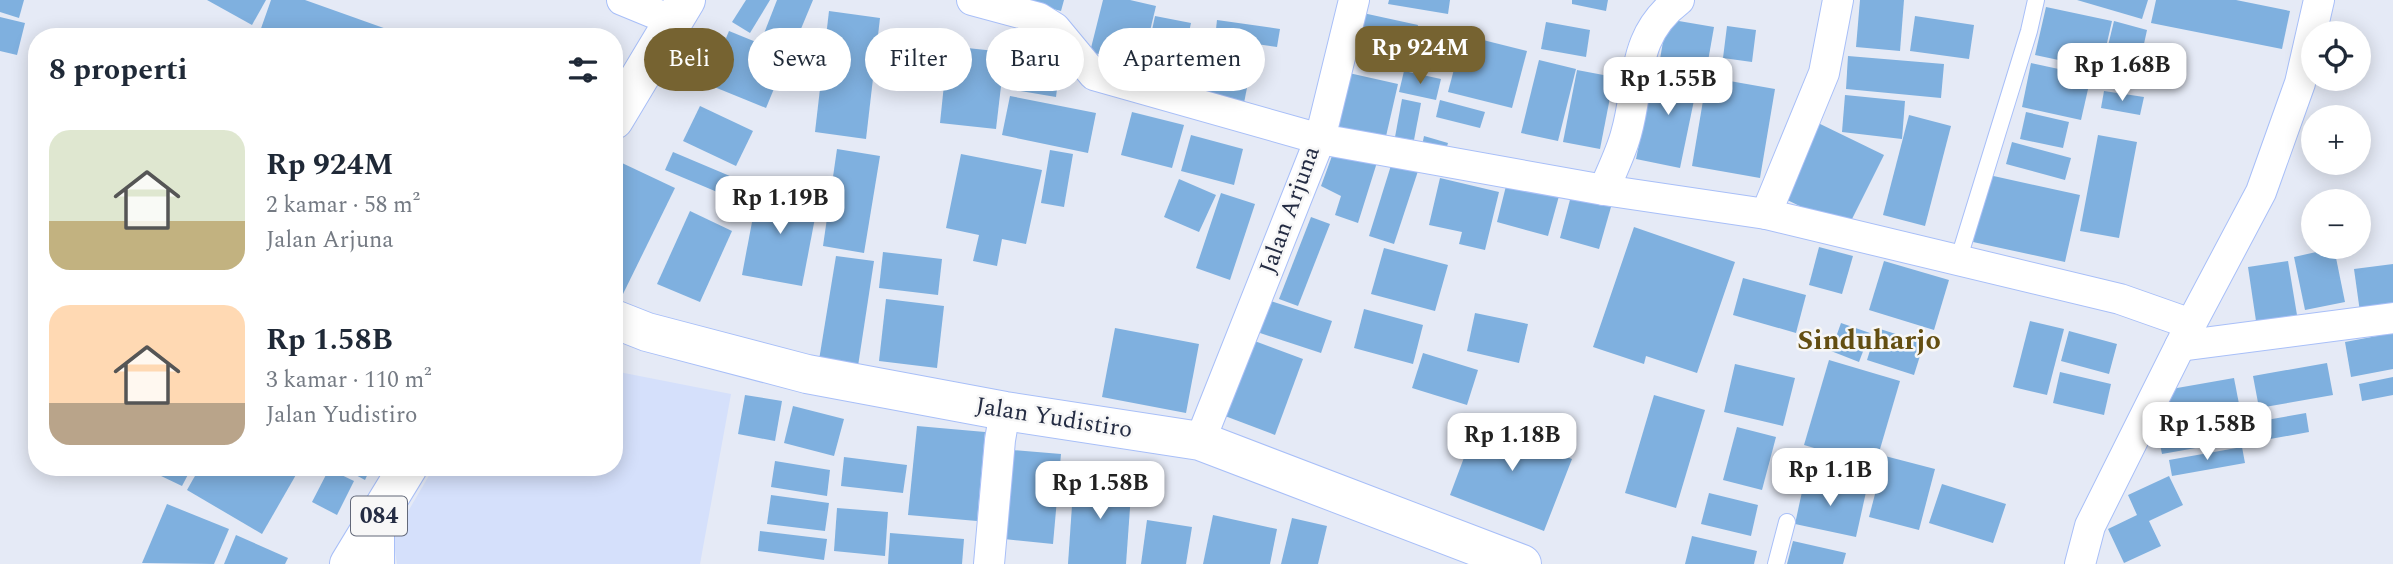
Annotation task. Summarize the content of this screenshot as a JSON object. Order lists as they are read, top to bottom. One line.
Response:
{"streets":{"street":["Jalan Arjuna","Jalan Yudistiro","084"]},"crossings":[["Jalan Arjuna","Jalan Yudistiro"]],"districts":["Sinduharjo"],"page":{"map_buttons":["+","−"],"price":["Rp 924M","Rp 1.68B","Rp 1.55B","Rp 1.19B","Rp 1.58B","Rp 1.18B","Rp 1.1B","Rp 1.58B"],"chip":["Beli","Sewa","Filter","Baru","Apartemen"],"heading":"8 properti","list":[{"name":"Rp 924M","note":"2 kamar · 58 m² · Jalan Arjuna"},{"name":"Rp 1.58B","note":"3 kamar · 110 m² · Jalan Yudistiro"}]}}
